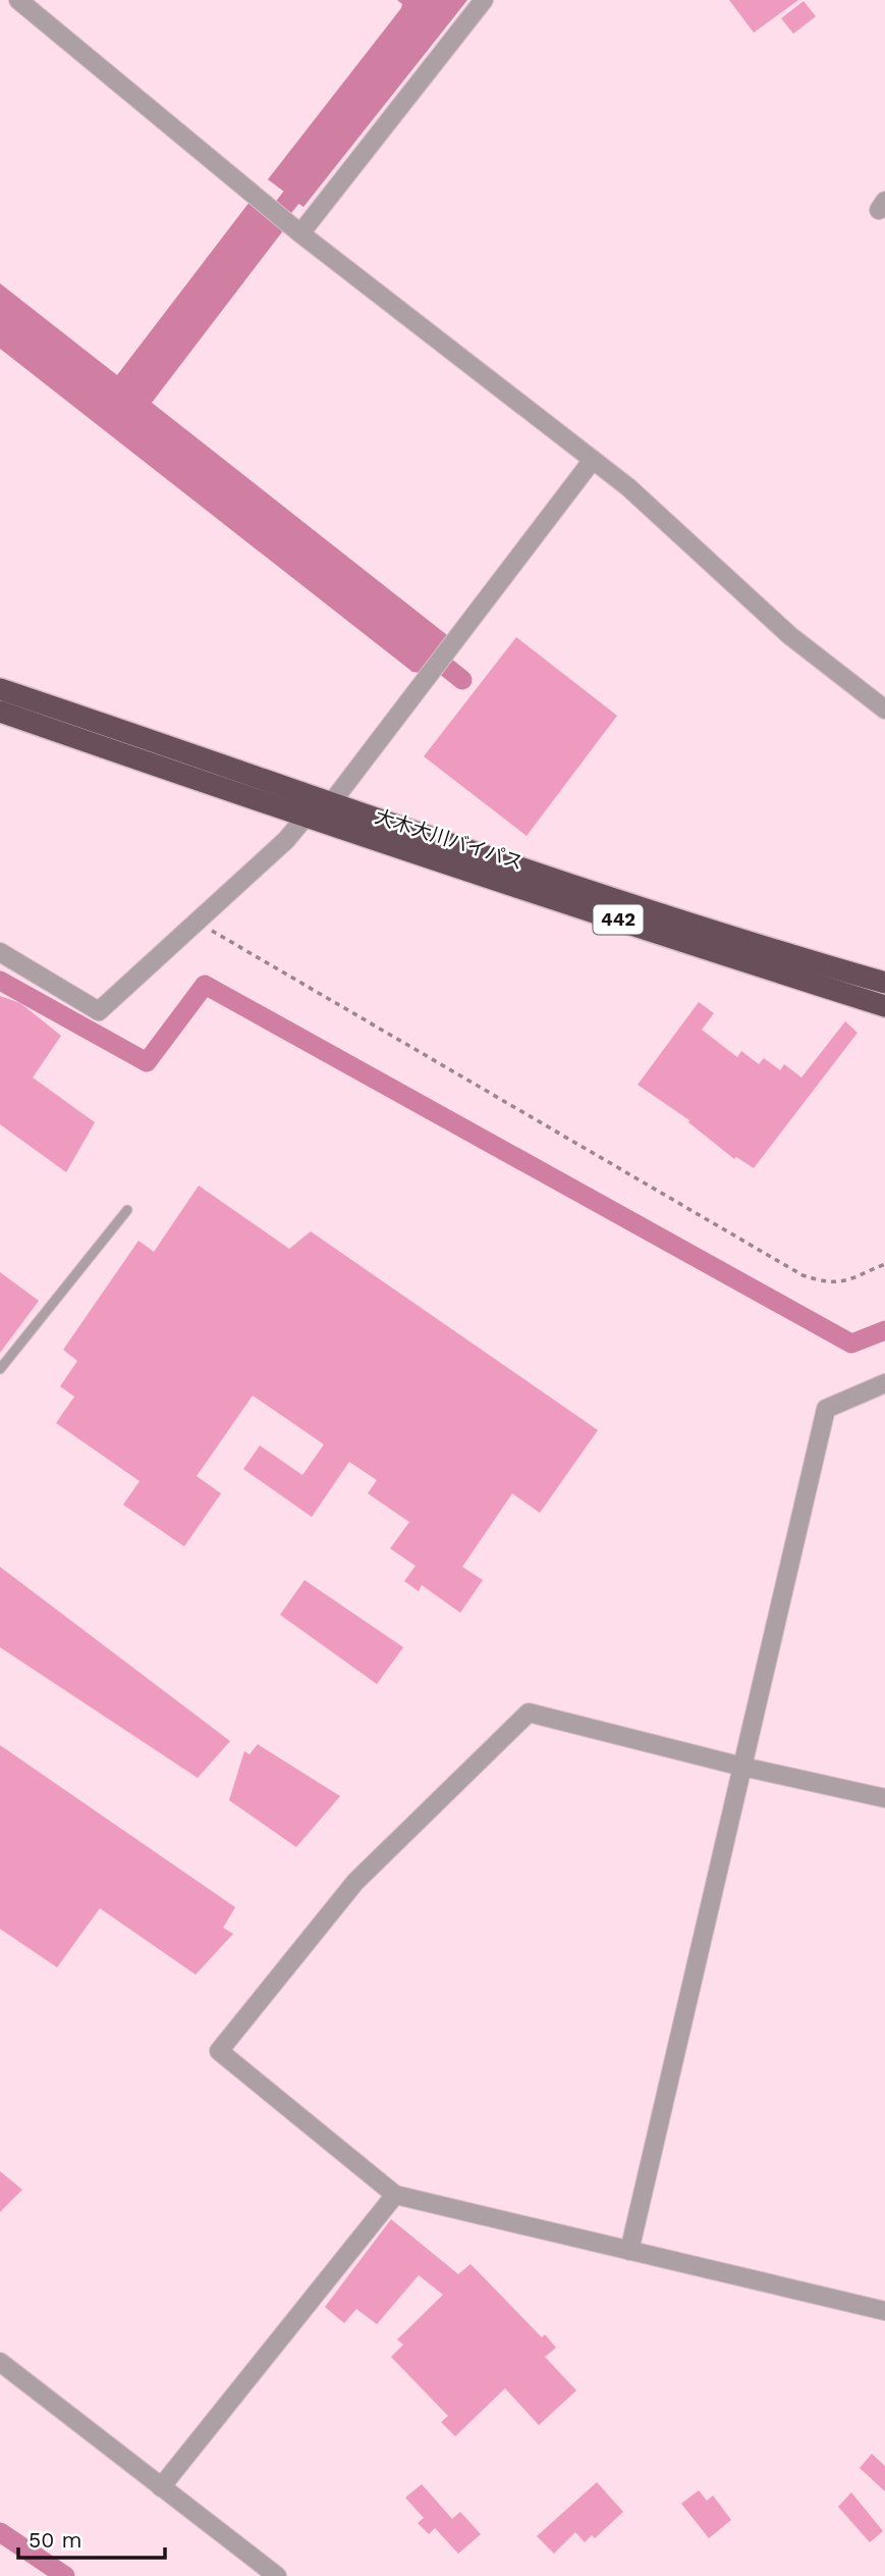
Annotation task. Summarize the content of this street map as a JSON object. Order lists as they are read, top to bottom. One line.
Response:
{"streets":{"highway":["大木大川バイパス","442"]},"scale_bar":"50 m"}
